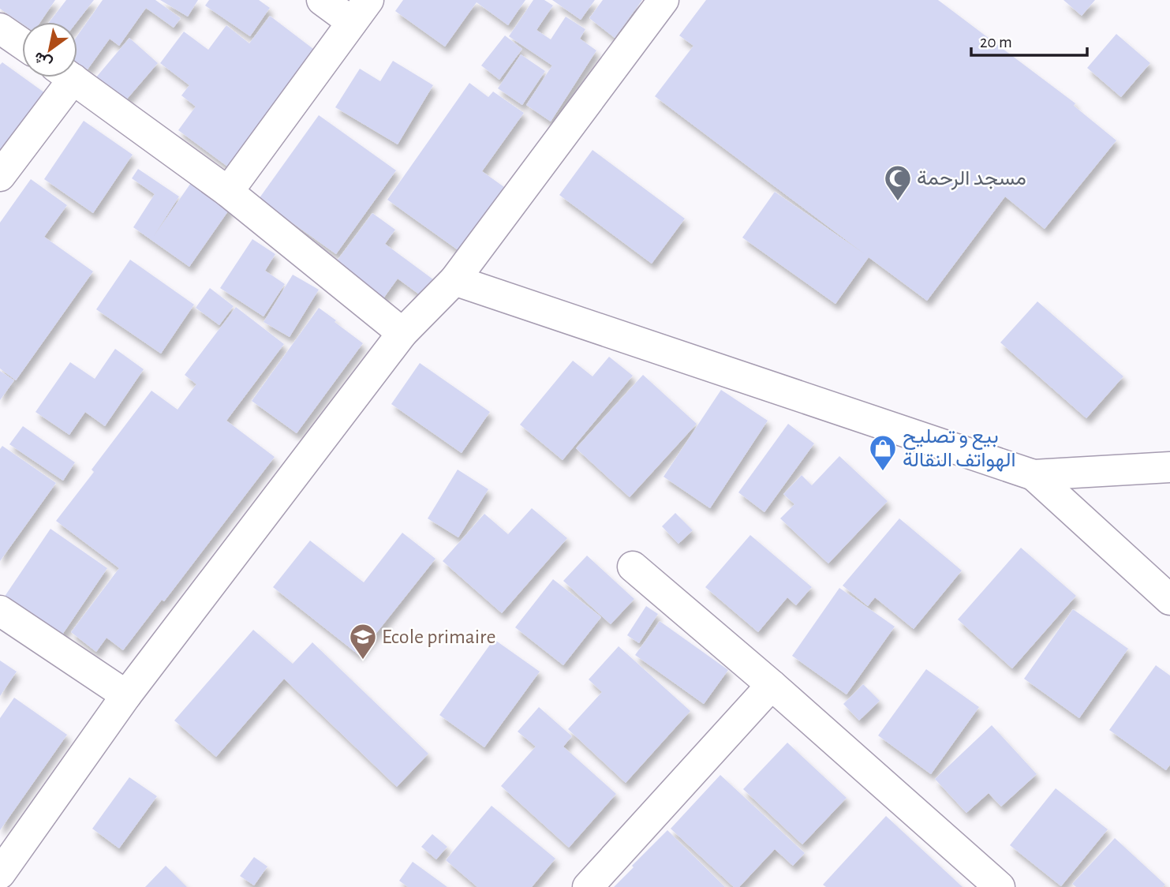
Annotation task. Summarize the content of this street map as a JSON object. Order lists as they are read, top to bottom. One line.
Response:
{"places":{"mosque":["مسجد الرحمة"],"shop":["بيع و تصليح الهواتف النقالة"],"school or university":["Ecole primaire"]},"scale_bar":"20 m","north":"bottom left"}
